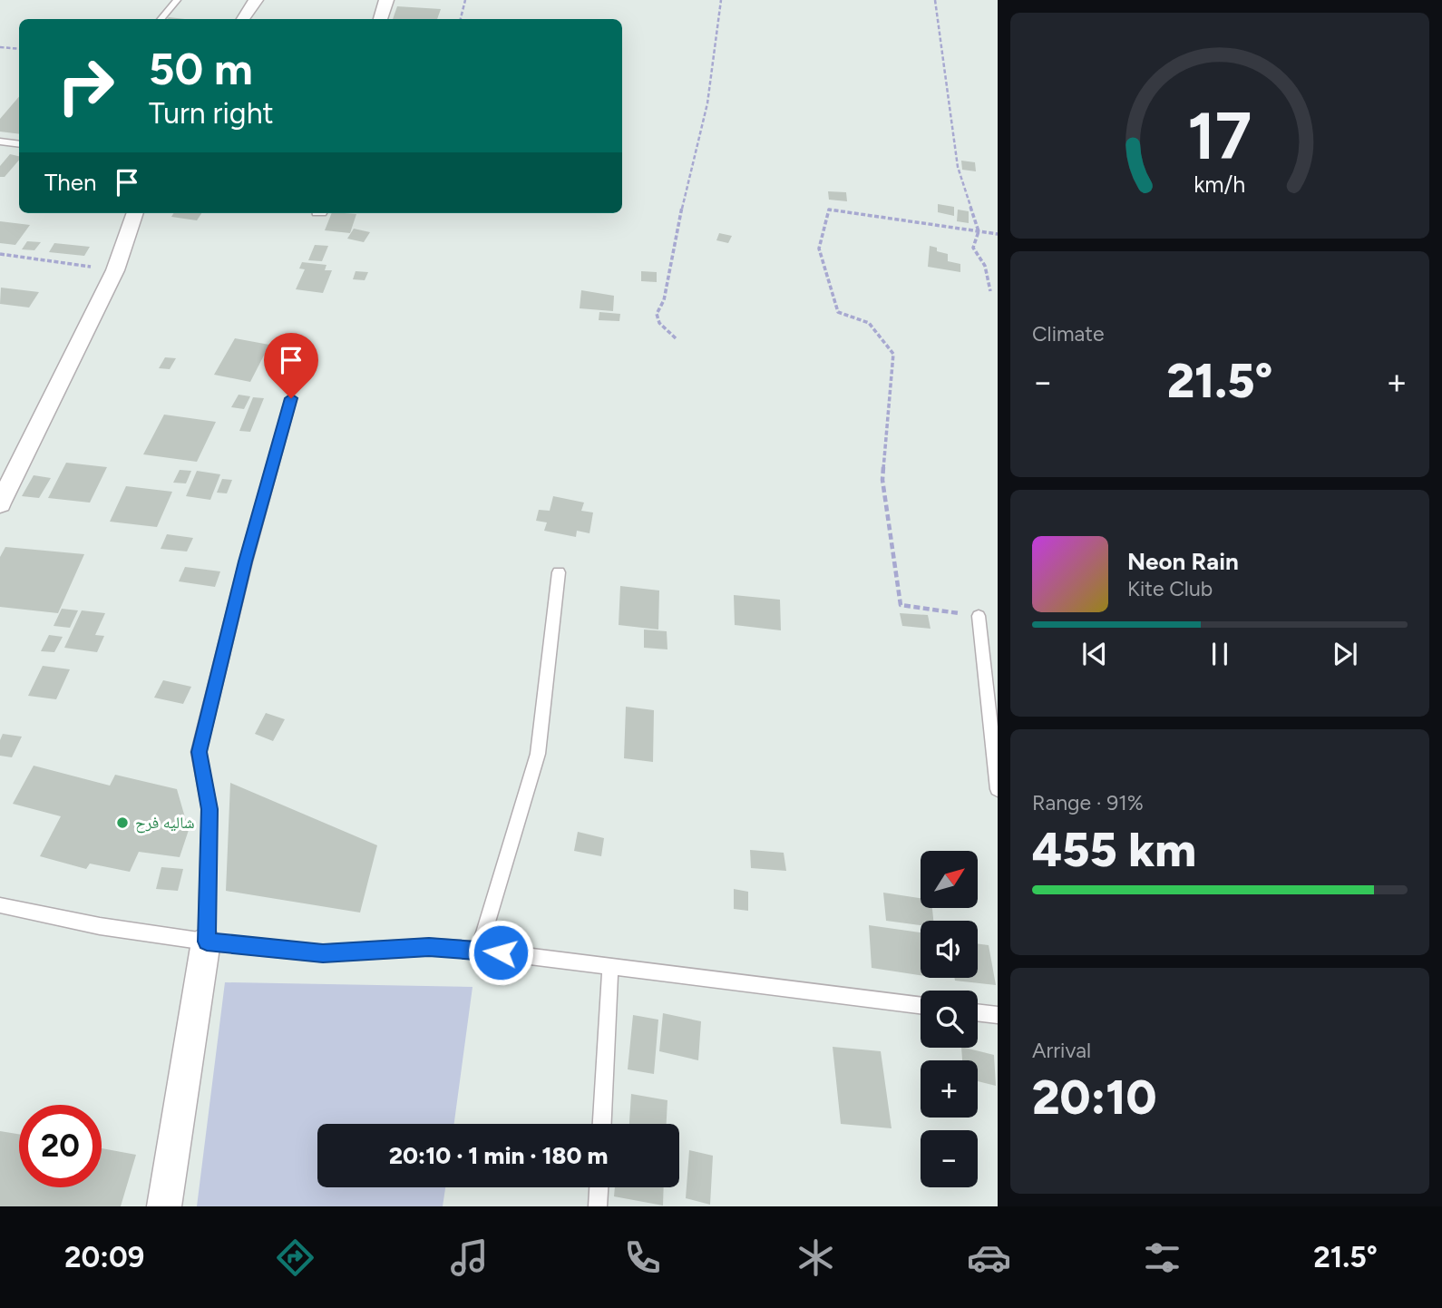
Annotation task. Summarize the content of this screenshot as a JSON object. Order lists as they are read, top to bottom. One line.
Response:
{"places":["شاليه فرح"],"north":"top right","page":{"turn":["50 m","Turn right"],"then":"Then","tile":["Climate",["Range · 91%","455 km"],["Arrival","20:10"]],"heat":["−","21.5°","+"],"song":["Neon Rain","Kite Club"],"map_buttons":["+","−"],"limit":"20","trip":"20:10 · 1 min · 180 m","tabs":["20:09","21.5°"],"gauge":["17","km/h"]}}
